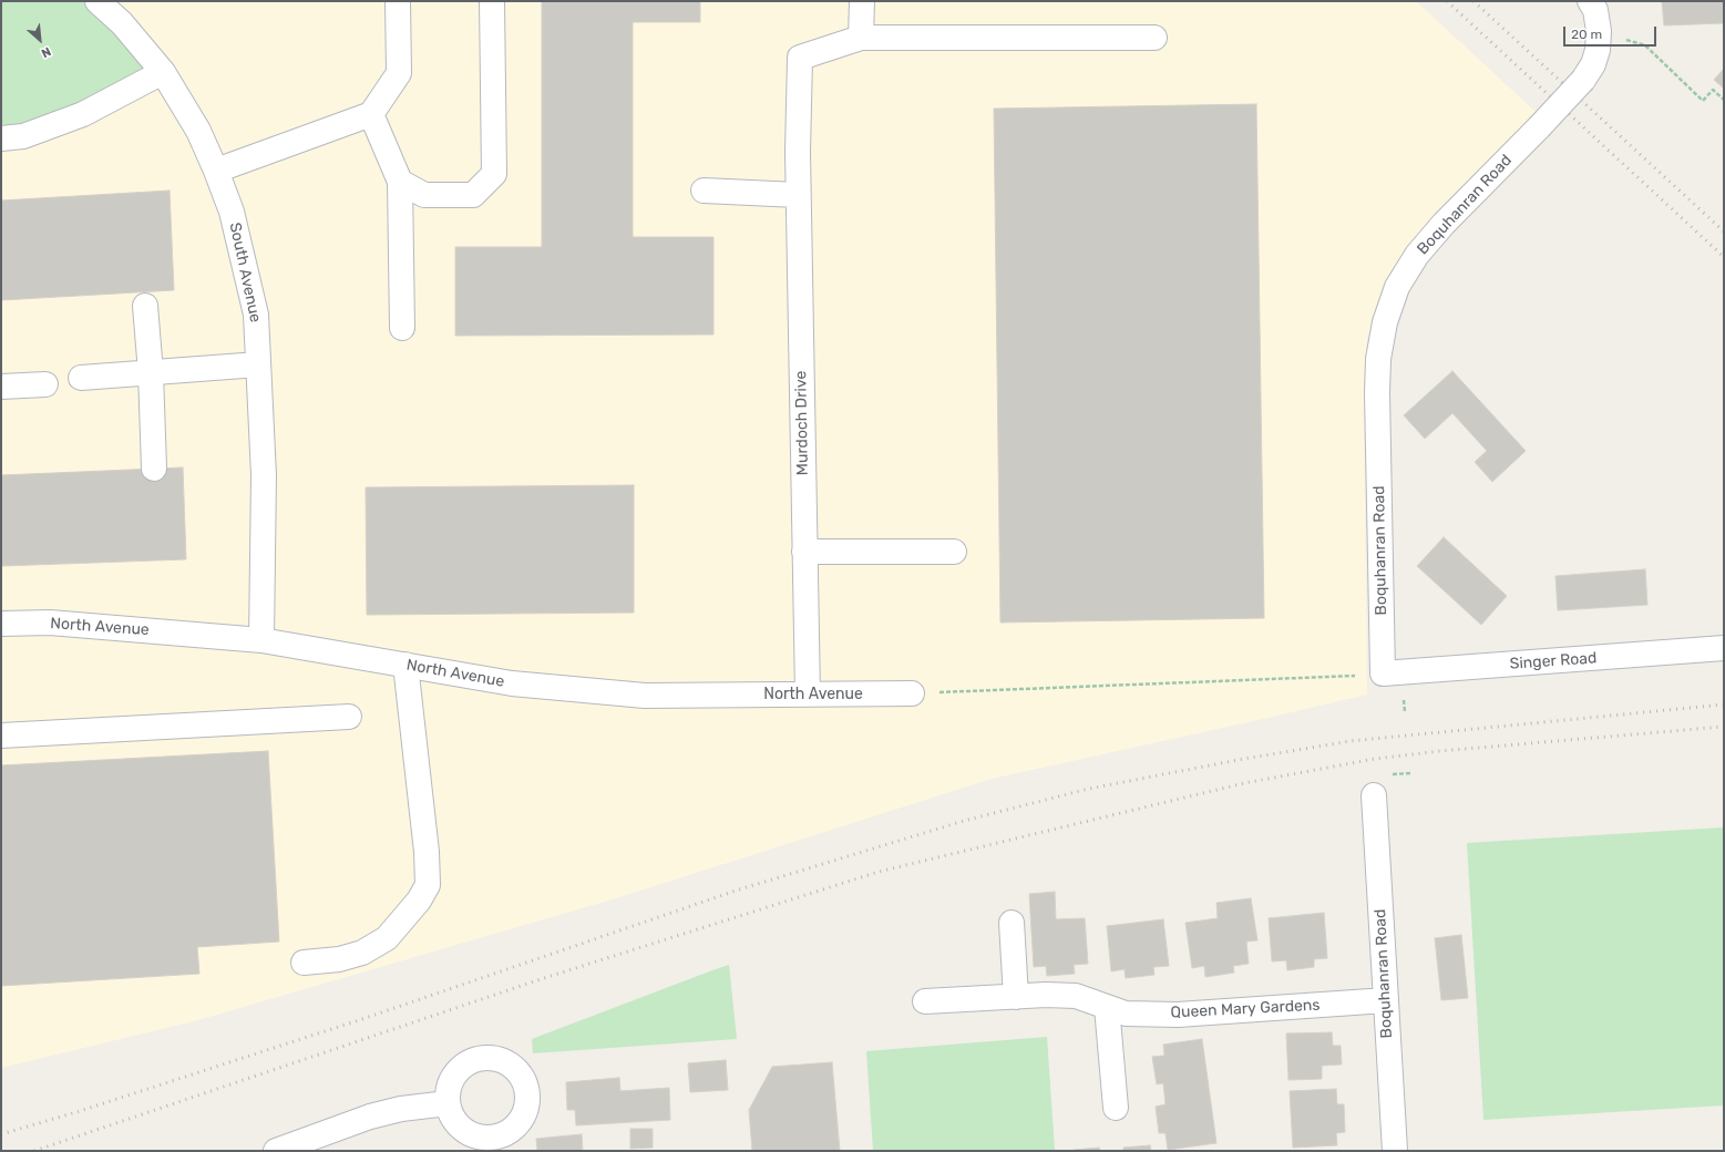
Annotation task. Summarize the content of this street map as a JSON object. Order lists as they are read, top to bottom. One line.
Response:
{"streets":{"street":["Boquhanran Road","South Avenue","Murdoch Drive","North Avenue","Singer Road","Queen Mary Gardens"]},"crossings":[["Boquhanran Road","Singer Road"],["Boquhanran Road","Queen Mary Gardens"],["South Avenue","North Avenue"],["Murdoch Drive","North Avenue"]],"scale_bar":"20 m","north":"bottom right"}
